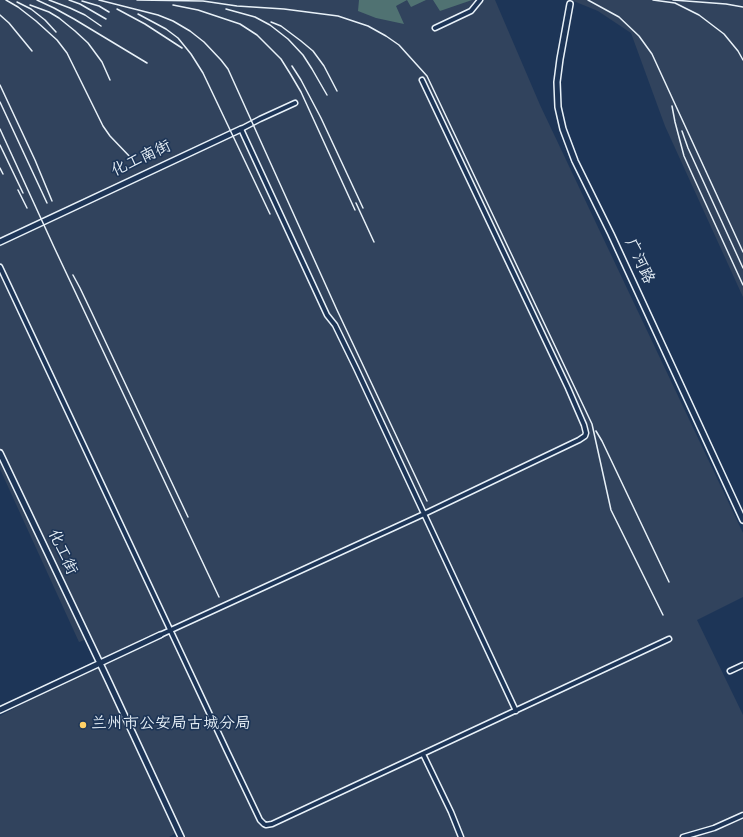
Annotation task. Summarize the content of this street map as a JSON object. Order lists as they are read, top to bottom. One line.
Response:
{"streets":{"street":["化工南街","广河路","化工街"]},"places":["兰州市公安局古城分局"]}
